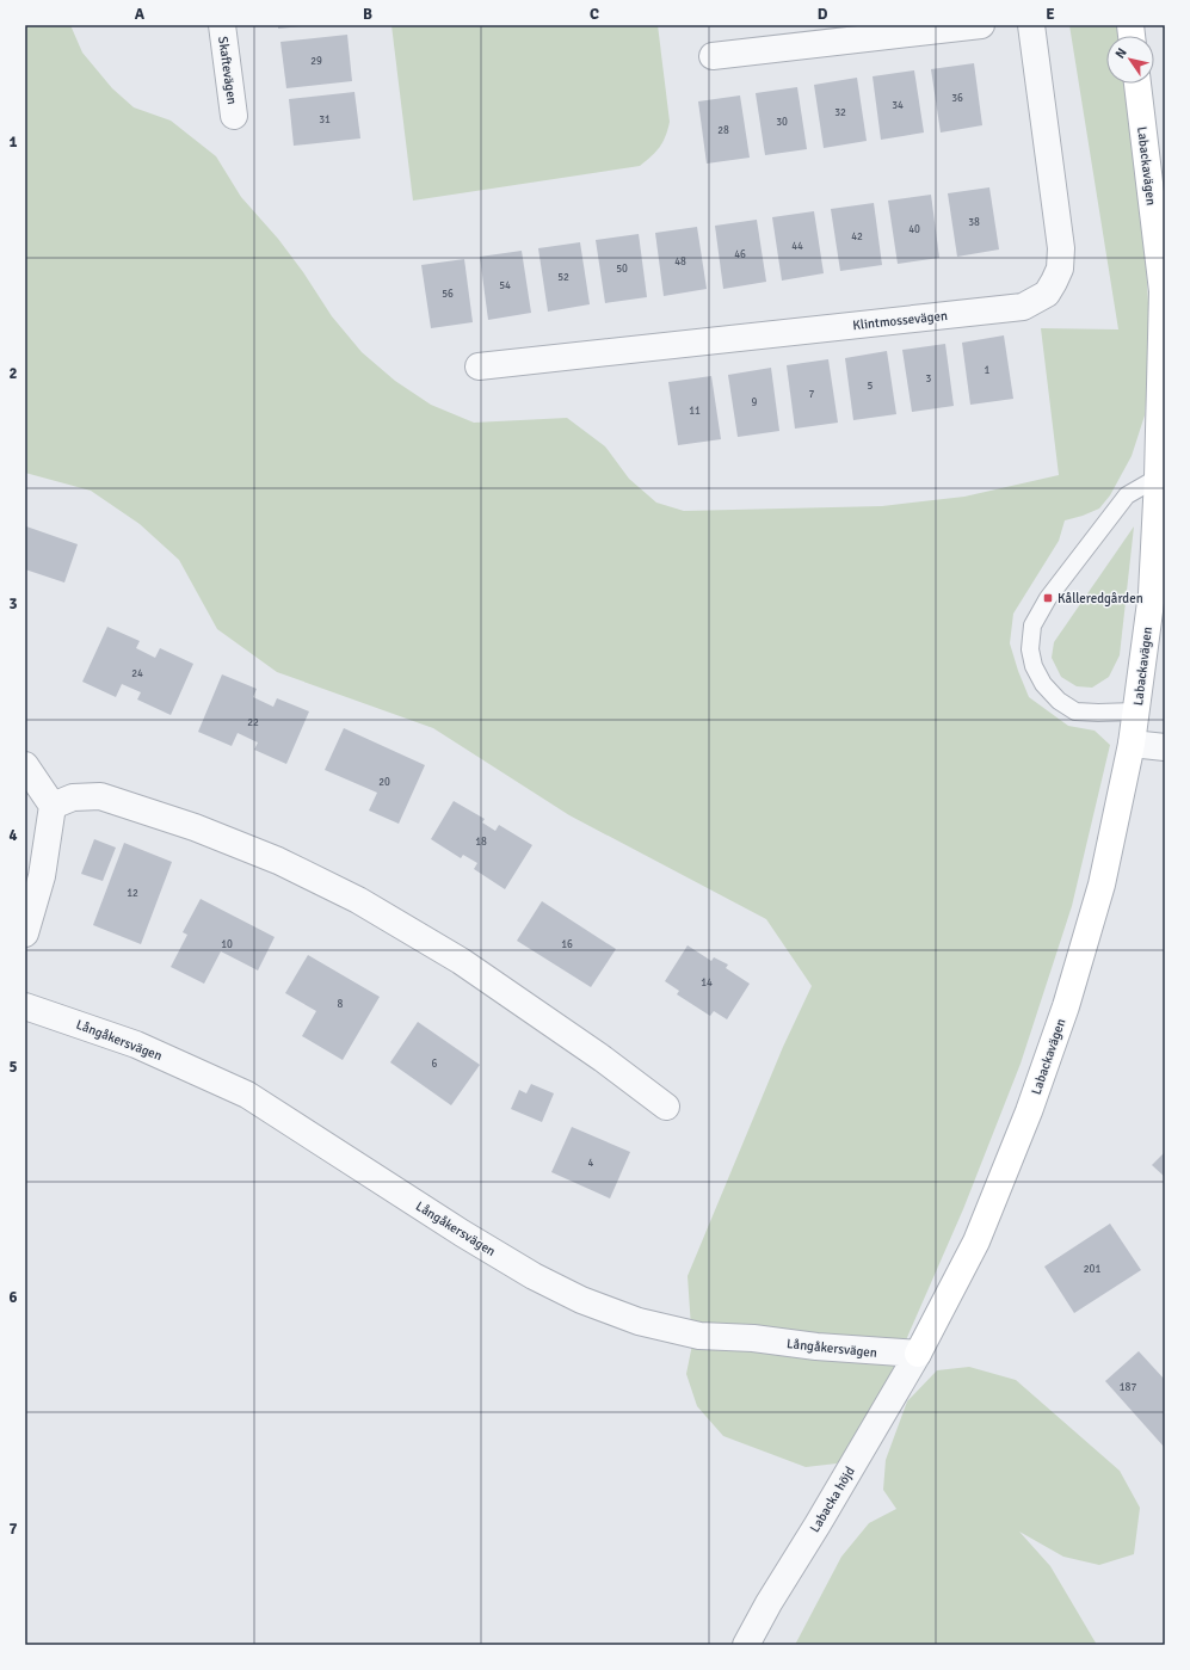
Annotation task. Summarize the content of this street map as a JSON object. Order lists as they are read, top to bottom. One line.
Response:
{"streets":{"street":["Skaftevägen","Labackavägen","Klintmossevägen","Långåkersvägen","Labacka höjd"]},"crossings":[["Labackavägen","Långåkersvägen"],["Labackavägen","Labacka höjd"],["Långåkersvägen","Labacka höjd"]],"places":{"transit":["Kålleredgården"]},"house_numbers":["29","36","34","32","31","30","28","38","40","42","44","46","48","50","52","54","56","1","3","5","7","9","11","24","22","20","18","12","10","16","14","8","6","4","201","187"],"north":"top left","grid":{"columns":["A","B","C","D","E"],"rows":["1","2","3","4","5","6","7"]}}
